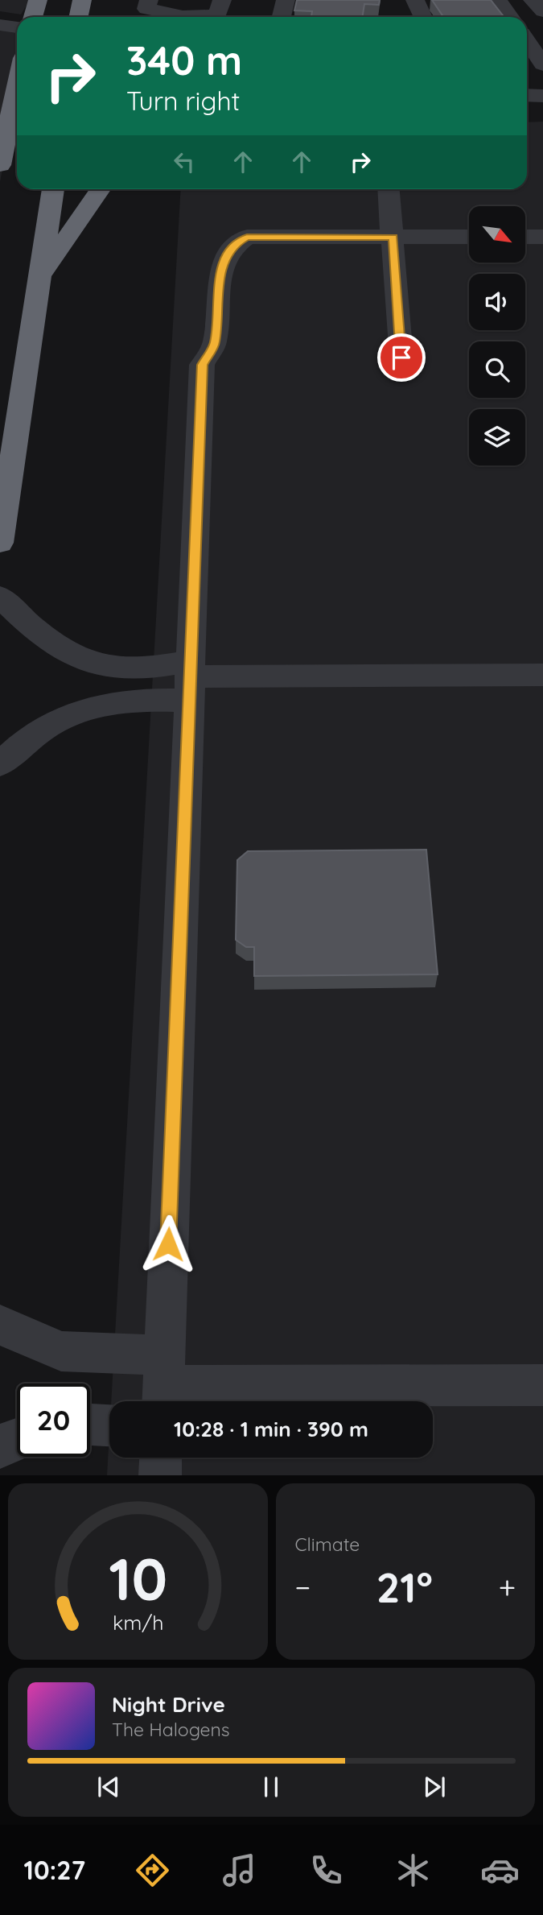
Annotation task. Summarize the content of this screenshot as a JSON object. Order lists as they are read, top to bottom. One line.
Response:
{"north":"bottom right","page":{"turn":["340 m","Turn right"],"limit":"20","trip":"10:28 · 1 min · 390 m","tile":"Climate","heat":["−","21°","+"],"song":["Night Drive","The Halogens"],"tabs":"10:27","gauge":["10","km/h"]}}
